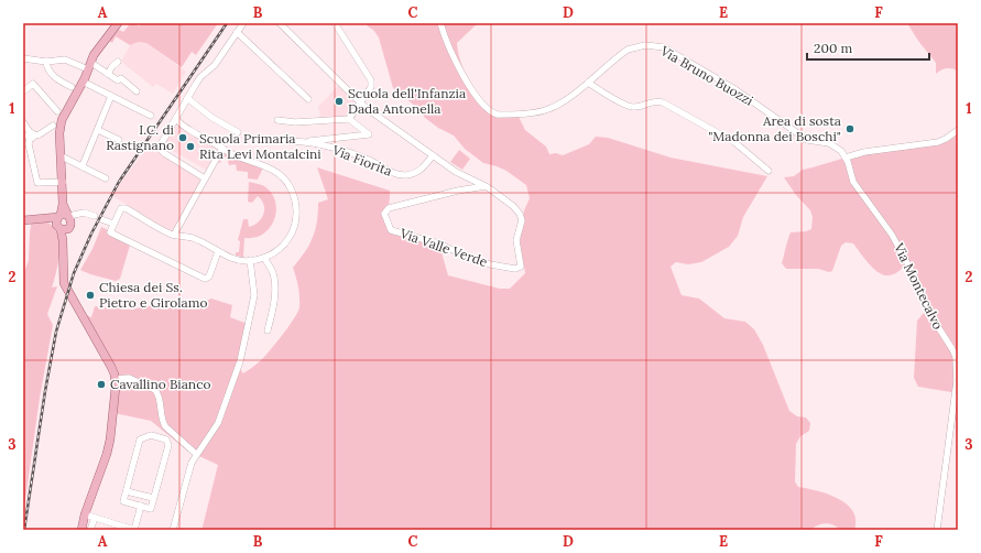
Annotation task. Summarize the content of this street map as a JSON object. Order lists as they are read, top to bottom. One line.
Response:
{"streets":{"street":["Via Bruno Buozzi","Via Fiorita","Via Valle Verde","Via Montecalvo"]},"crossings":[["Via Bruno Buozzi","Via Montecalvo"],["Via Fiorita","Via Valle Verde"]],"places":["Scuola dell'Infanzia Dada Antonella","Area di sosta \"Madonna dei Boschi\"","I.C. di Rastignano","Scuola Primaria Rita Levi Montalcini","Chiesa dei Ss. Pietro e Girolamo","Cavallino Bianco"],"scale_bar":"200 m","grid":{"columns":["A","B","C","D","E","F"],"rows":["1","2","3"]}}
